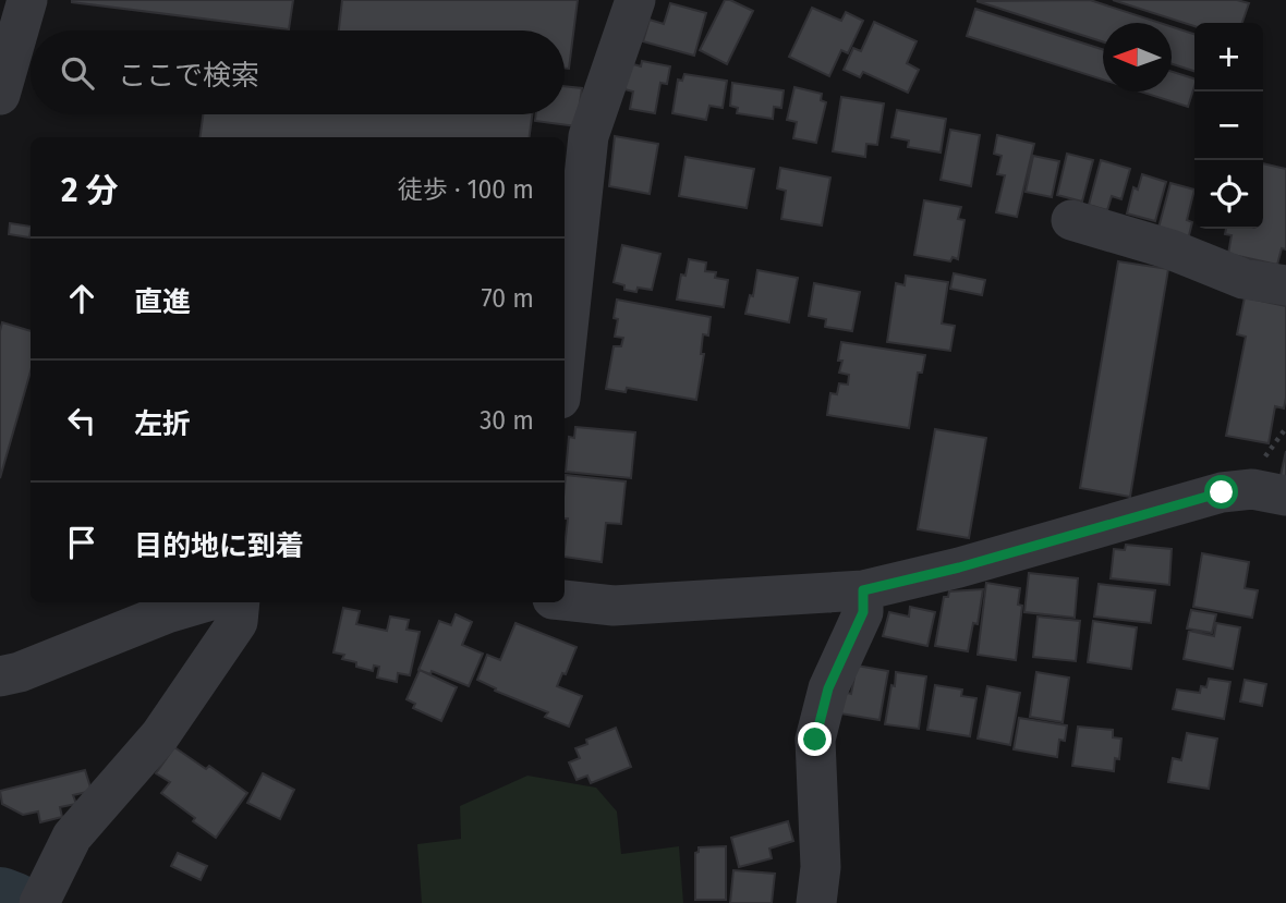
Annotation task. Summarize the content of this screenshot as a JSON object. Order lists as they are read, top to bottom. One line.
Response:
{"north":"left","page":{"map_buttons":["+","−"],"search":"ここで検索","heading":["2 分","徒歩 · 100 m"],"list":[["直進","70 m"],["左折","30 m"],"目的地に到着"]}}
